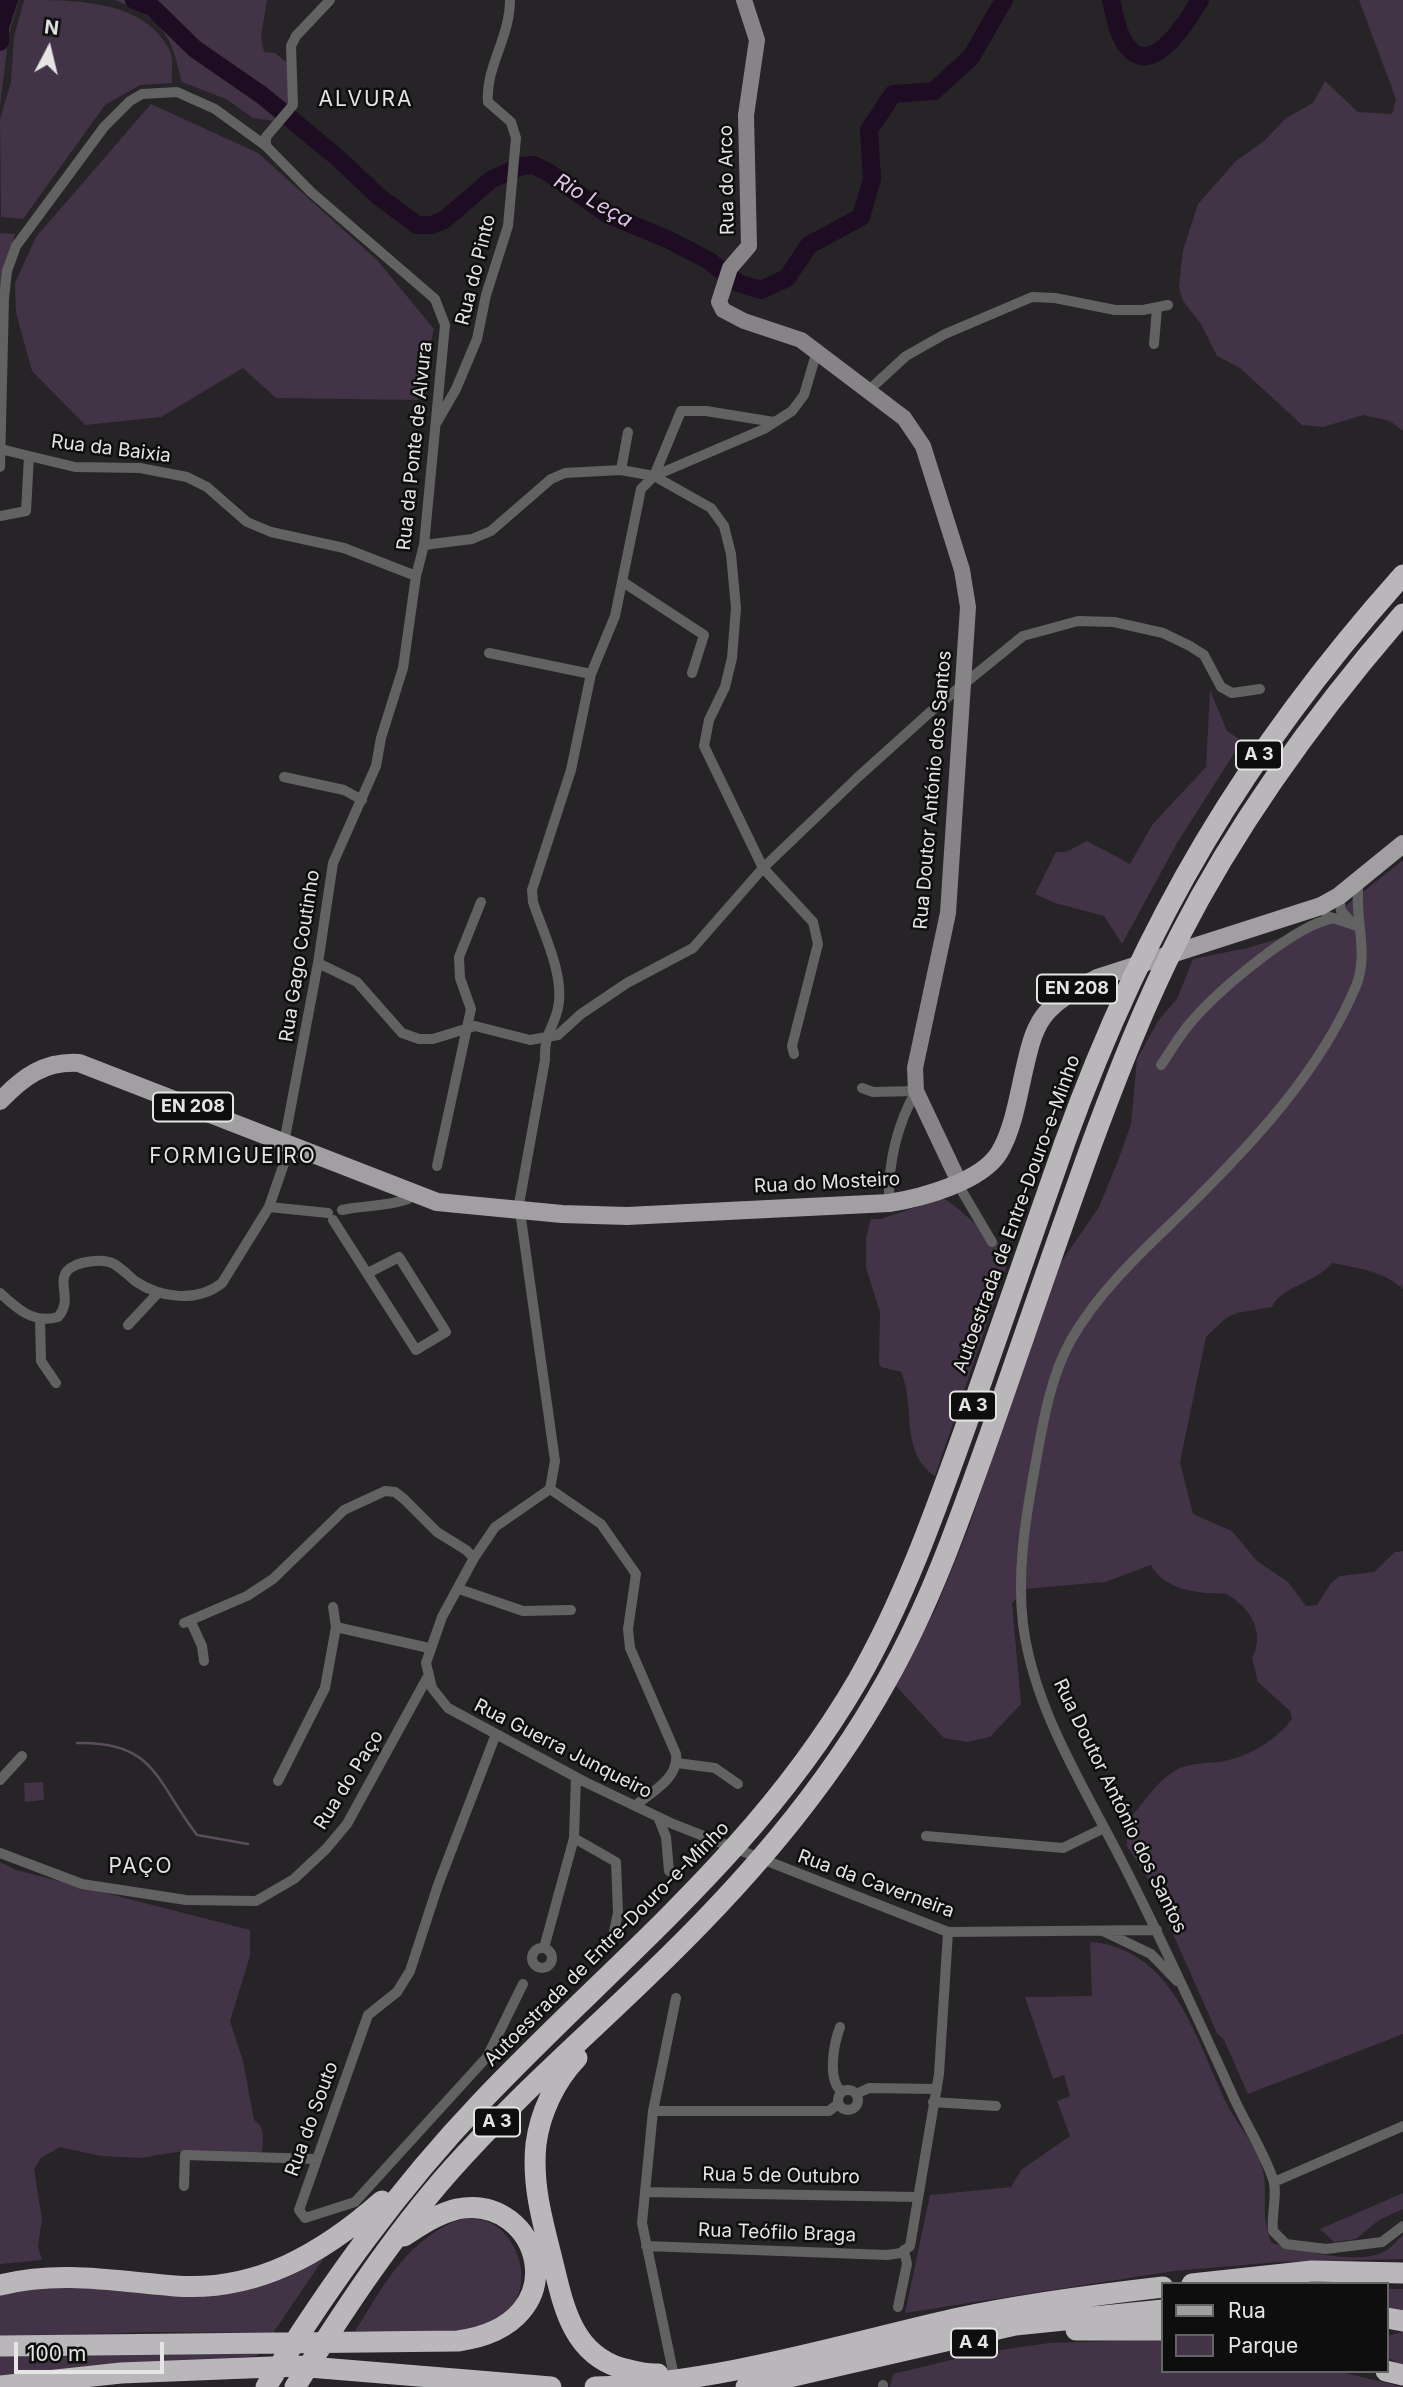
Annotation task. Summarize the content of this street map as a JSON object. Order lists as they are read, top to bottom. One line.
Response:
{"streets":{"highway":["A 3","Autoestrada de Entre-Douro-e-Minho","A 4"],"main road":["EN 208","Rua do Mosteiro"],"street":["Rua do Arco","Rua do Pinto","Rua da Ponte de Alvura","Rua da Baixia","Rua Doutor António dos Santos","Rua Gago Coutinho","Rua Guerra Junqueiro","Rua do Paço","Rua da Caverneira","Rua do Souto","Rua 5 de Outubro","Rua Teófilo Braga"]},"crossings":[["Rua do Arco","Rua Doutor António dos Santos"],["Rua do Pinto","Rua da Ponte de Alvura"],["Rua da Ponte de Alvura","Rua da Baixia"],["Rua da Ponte de Alvura","Rua Gago Coutinho"],["Rua da Baixia","Rua Gago Coutinho"],["Rua Doutor António dos Santos","Rua do Mosteiro"],["Rua Doutor António dos Santos","Rua da Caverneira"],["Rua Gago Coutinho","EN 208"],["EN 208","Rua do Mosteiro"],["Rua Guerra Junqueiro","Rua do Paço"],["Rua Guerra Junqueiro","Rua da Caverneira"],["Rua Guerra Junqueiro","Rua do Souto"]],"districts":["ALVURA","FORMIGUEIRO","PAÇO"],"water":["Rio Leça"],"legend":["Rua","Parque"],"scale_bar":"100 m","north":"top"}
